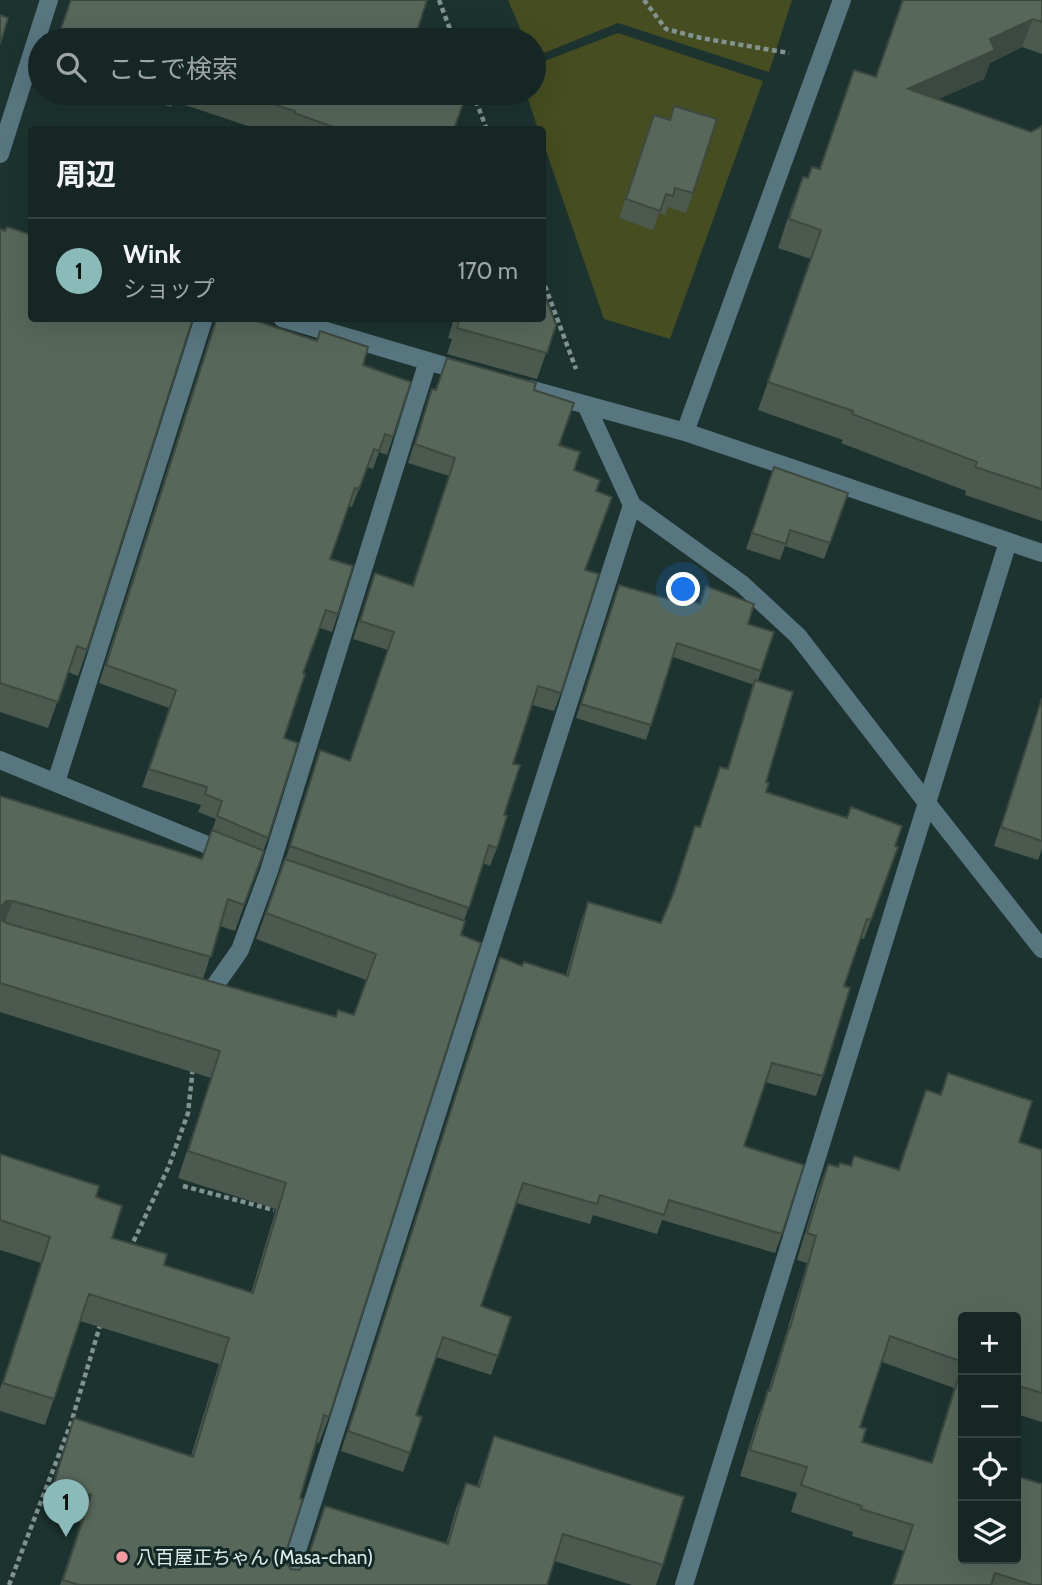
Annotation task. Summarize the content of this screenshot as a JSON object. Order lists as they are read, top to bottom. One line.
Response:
{"places":["八百屋正ちゃん (Masa-chan)"],"page":{"search":"ここで検索","heading":"周辺","list":[{"mark":"1","name":"Wink","note":"ショップ","value":"170 m"}],"map_buttons":["+","−"],"pins":"1"}}
